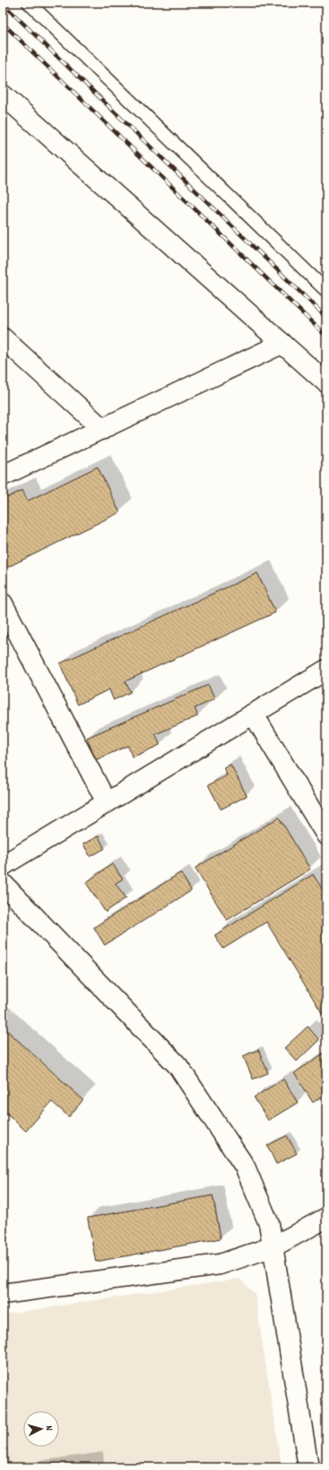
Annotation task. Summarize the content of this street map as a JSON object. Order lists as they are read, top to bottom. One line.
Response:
{"north":"right"}
